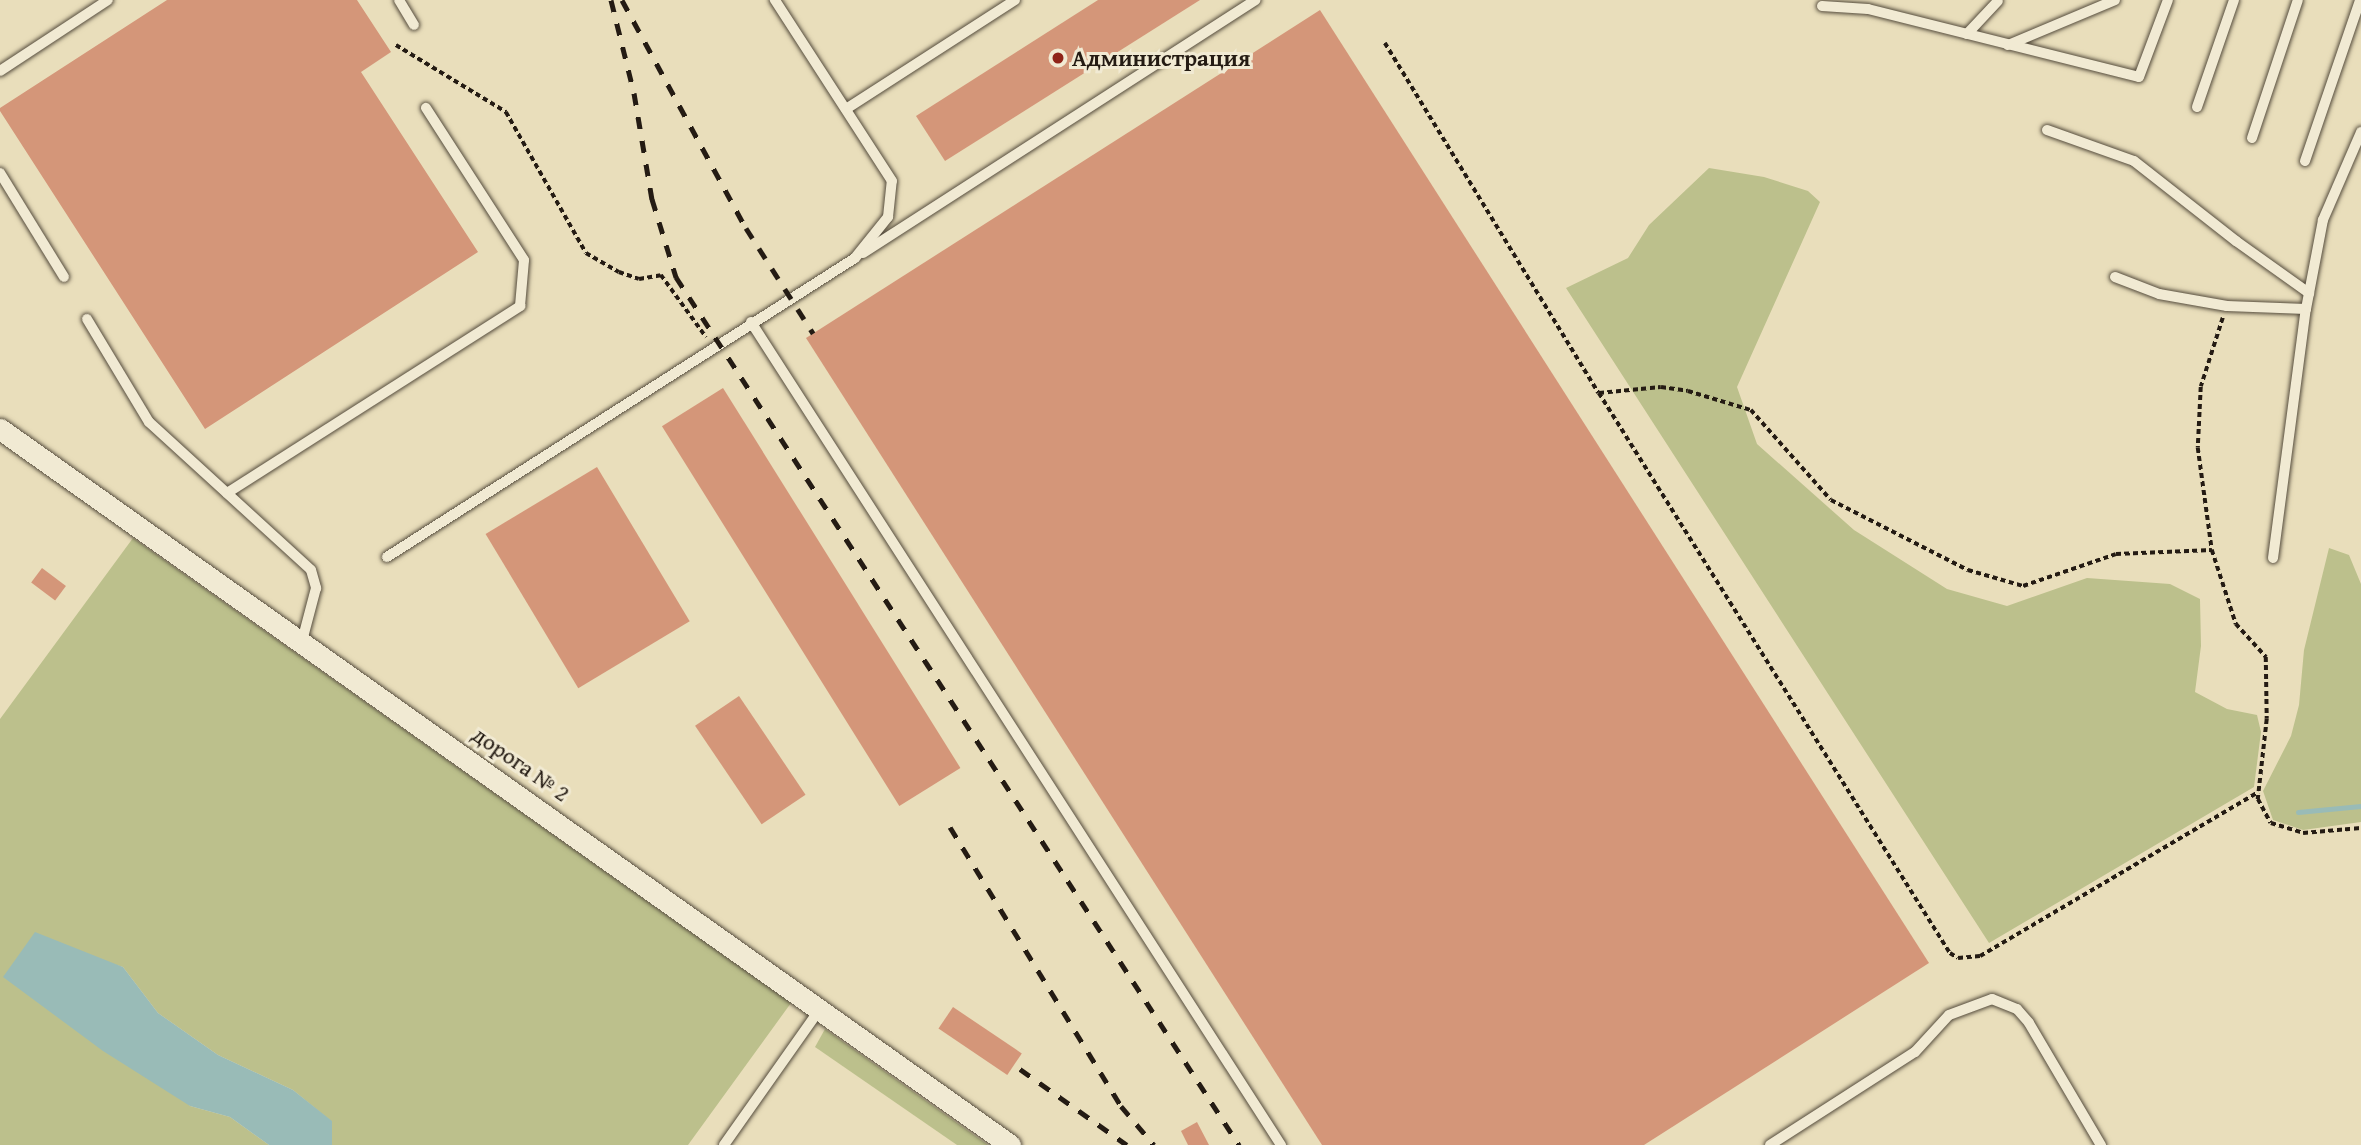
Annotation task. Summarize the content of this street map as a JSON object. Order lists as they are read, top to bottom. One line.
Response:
{"streets":{"street":["дорога № 2"]},"places":["Администрация"]}
